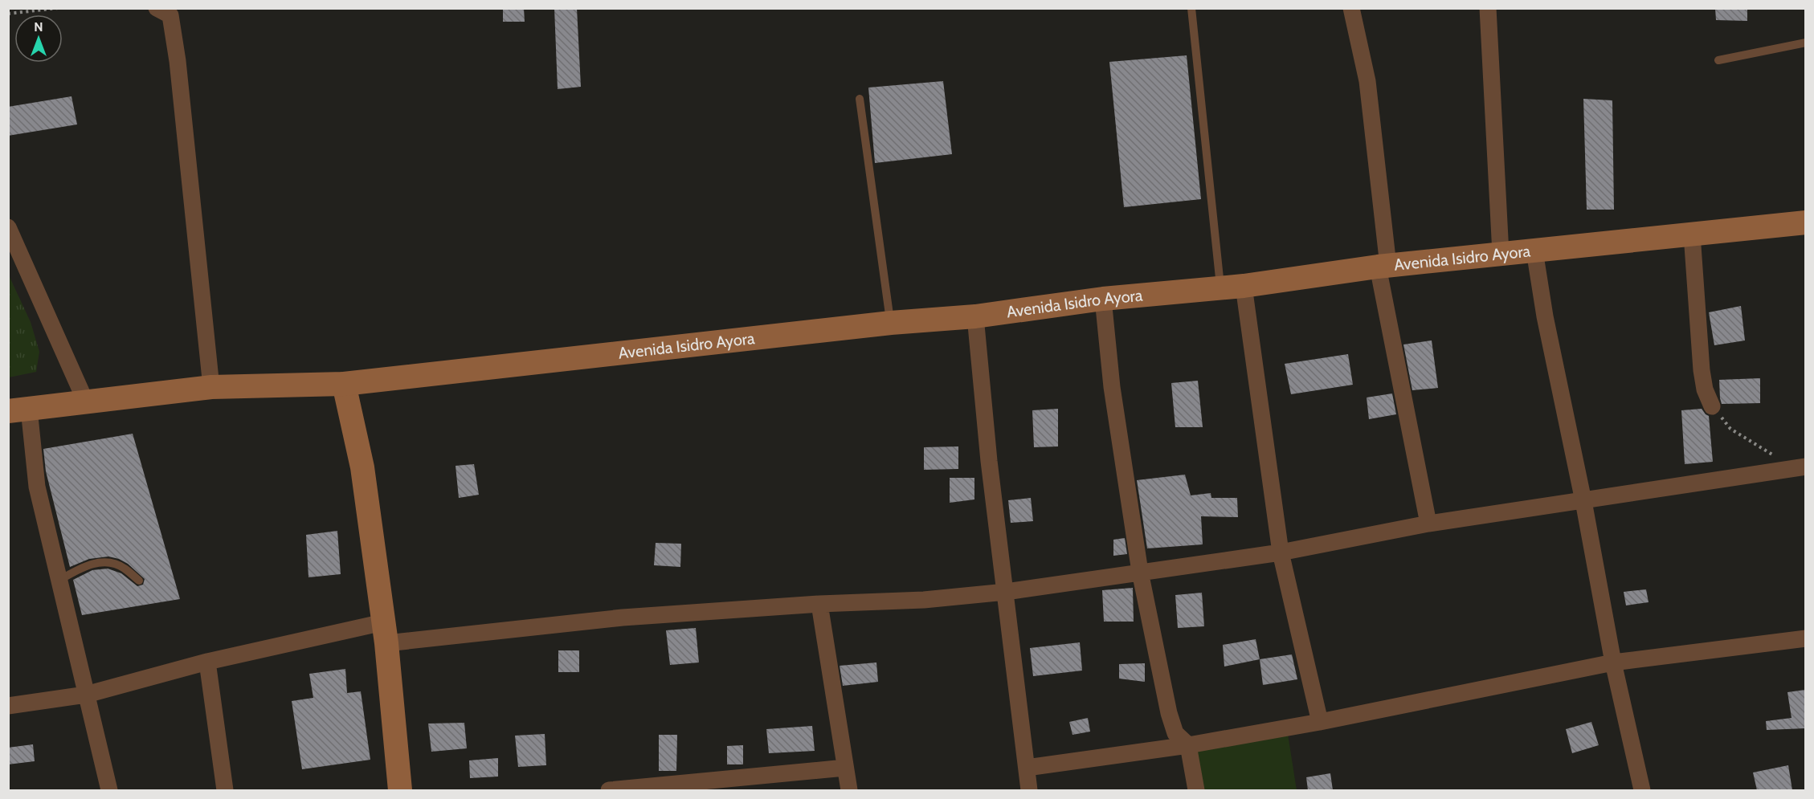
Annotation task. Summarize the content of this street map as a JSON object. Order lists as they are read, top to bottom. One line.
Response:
{"streets":{"street":["Avenida Isidro Ayora"]},"north":"top"}
